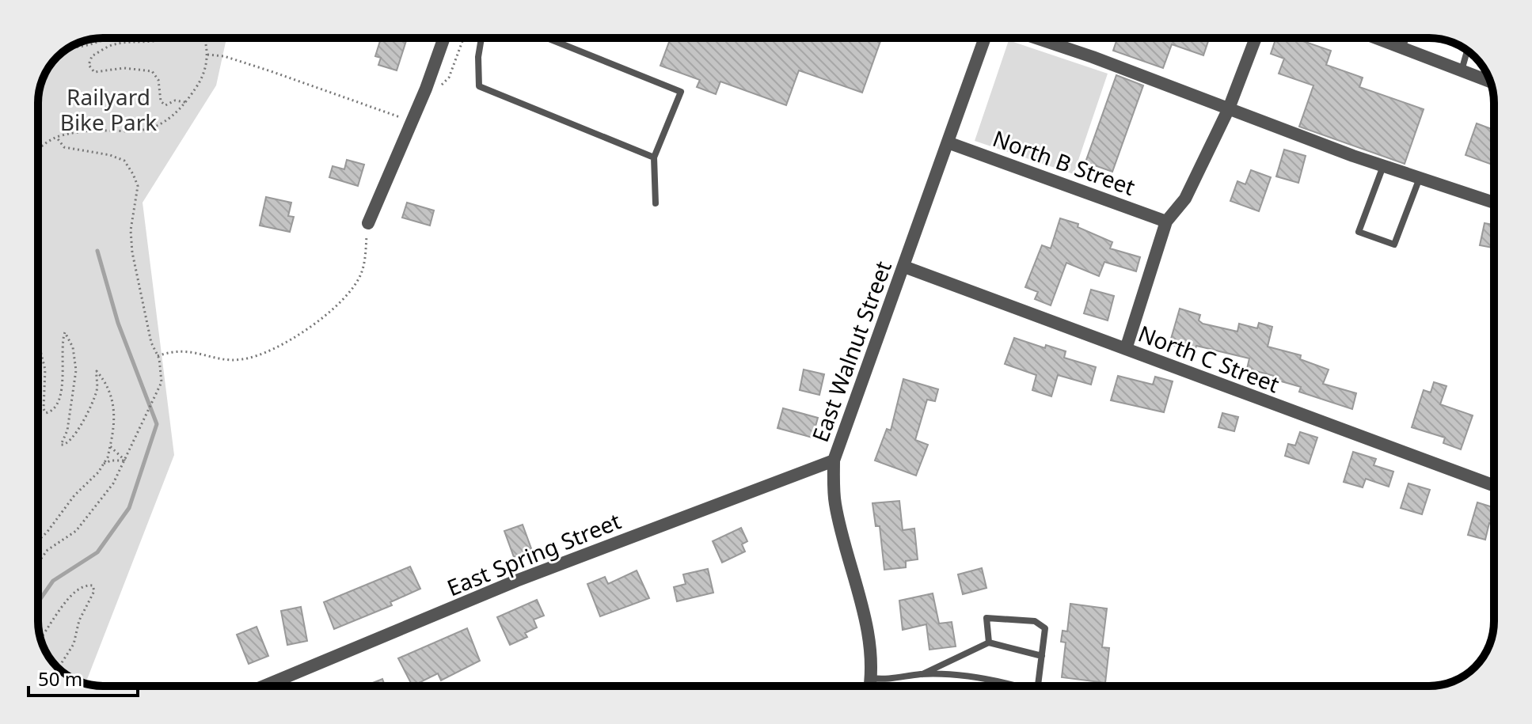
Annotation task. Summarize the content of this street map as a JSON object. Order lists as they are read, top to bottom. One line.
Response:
{"streets":{"street":["North B Street","East Walnut Street","North C Street","East Spring Street"]},"crossings":[["North B Street","East Walnut Street"],["East Walnut Street","North C Street"],["East Walnut Street","East Spring Street"]],"parks":["Railyard Bike Park"],"scale_bar":"50 m"}
